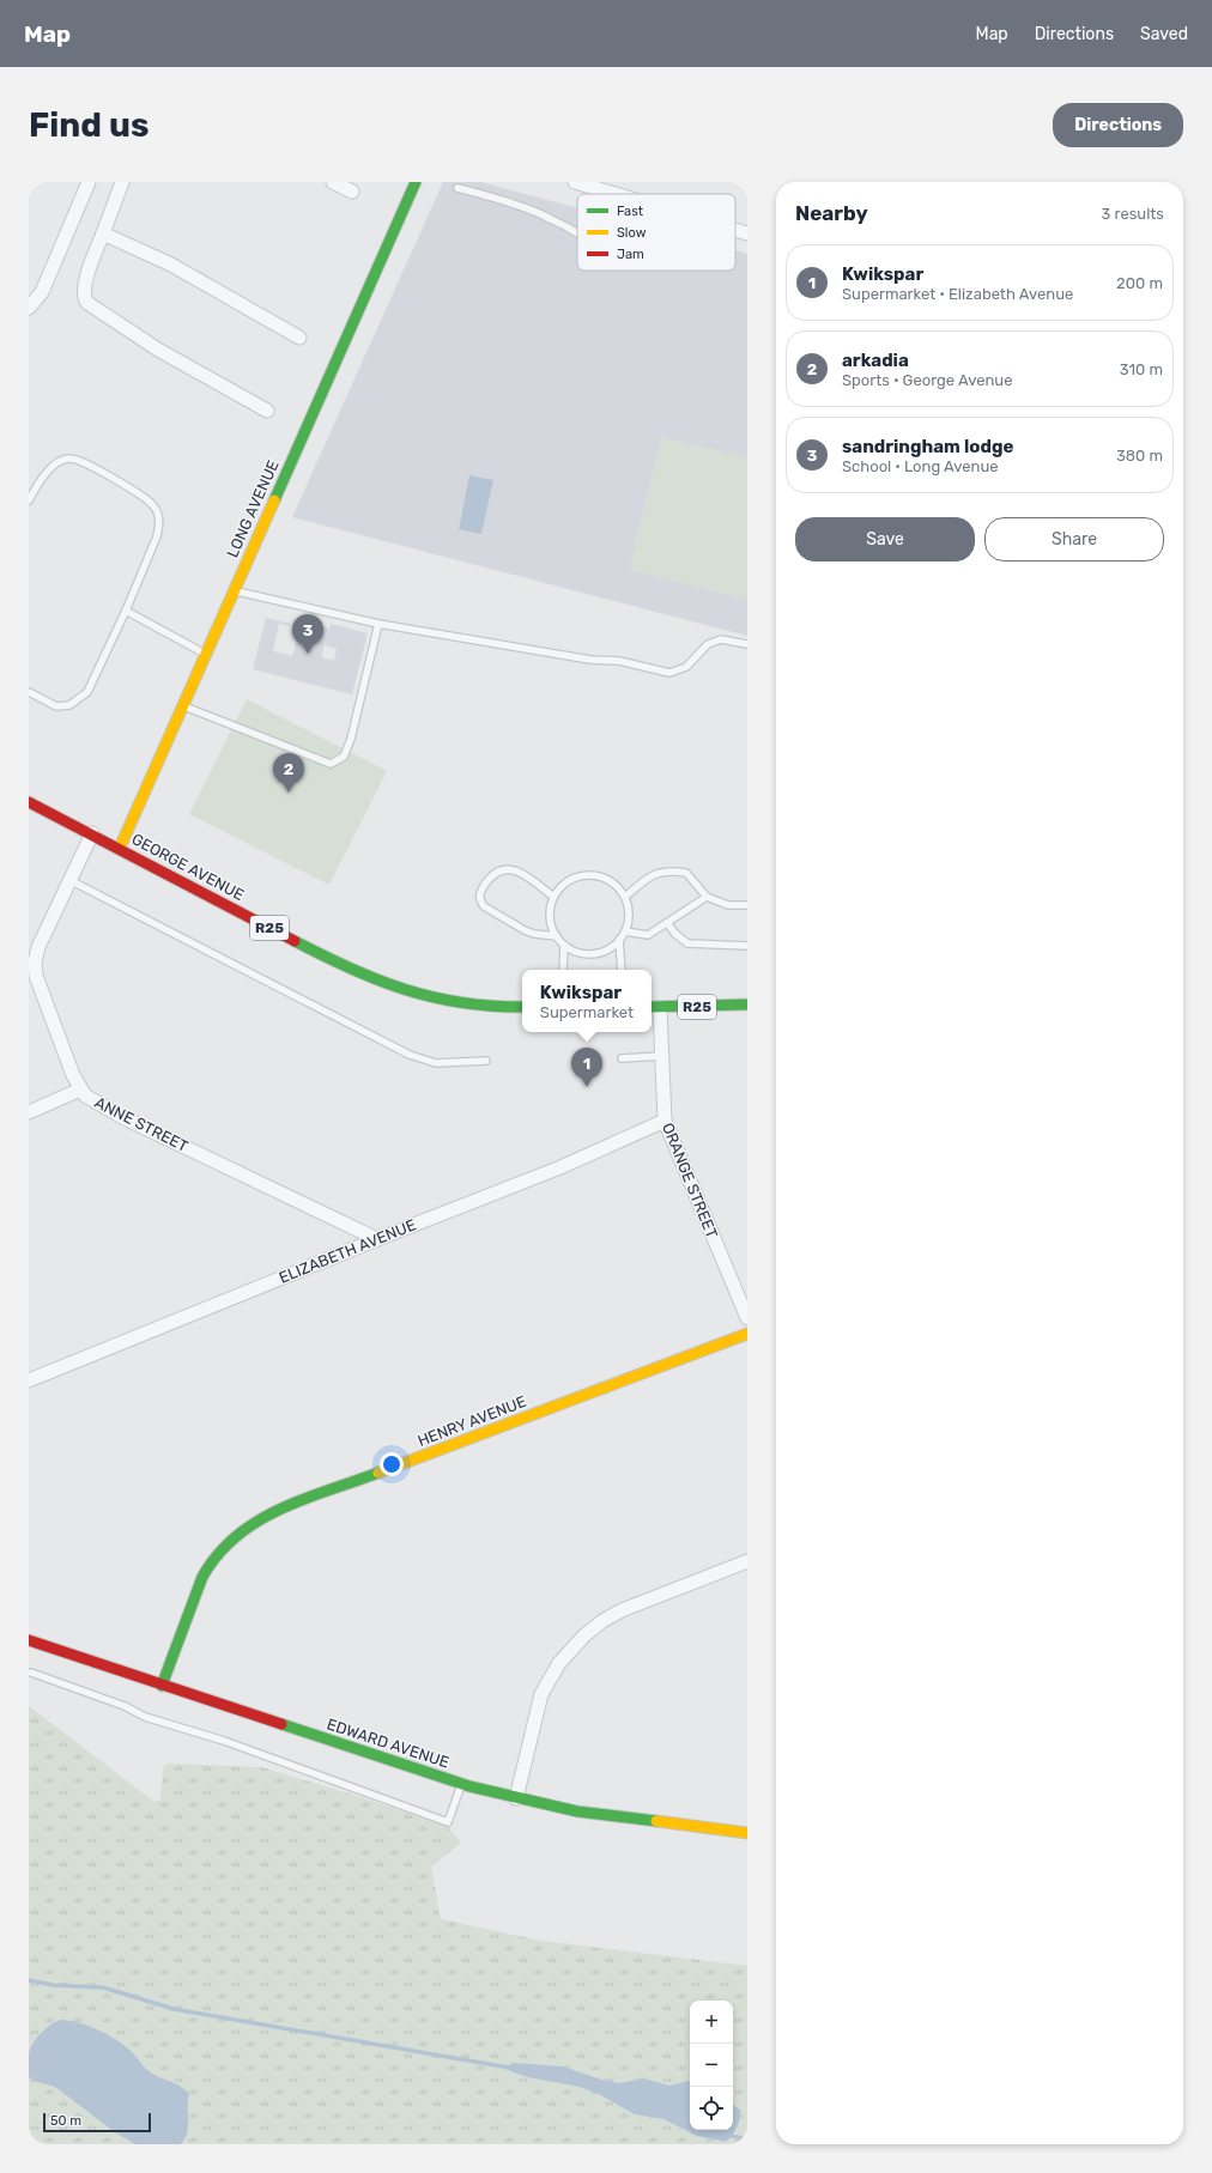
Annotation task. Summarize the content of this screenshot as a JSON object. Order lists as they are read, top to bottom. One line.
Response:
{"streets":{"street":["LONG AVENUE","GEORGE AVENUE","R25","ANNE STREET","ORANGE STREET","ELIZABETH AVENUE","HENRY AVENUE","EDWARD AVENUE"]},"crossings":[["LONG AVENUE","GEORGE AVENUE"],["GEORGE AVENUE","ANNE STREET"],["R25","ORANGE STREET"],["ANNE STREET","ELIZABETH AVENUE"],["ORANGE STREET","ELIZABETH AVENUE"],["HENRY AVENUE","EDWARD AVENUE"]],"legend":["Fast","Slow","Jam"],"scale_bar":"50 m","page":{"header":"Map","nav":["Map","Directions","Saved"],"buttons":["Directions",["Save","Share"]],"title":"Find us","heading":["Nearby","3 results"],"list":[{"mark":"1","name":"Kwikspar","note":"Supermarket · Elizabeth Avenue","value":"200 m"},{"mark":"2","name":"arkadia","note":"Sports · George Avenue","value":"310 m"},{"mark":"3","name":"sandringham lodge","note":"School · Long Avenue","value":"380 m"}],"pins":["3","2","1"],"popup":["Kwikspar","Supermarket"],"map_buttons":["+","−"],"scale":"50 m"}}
